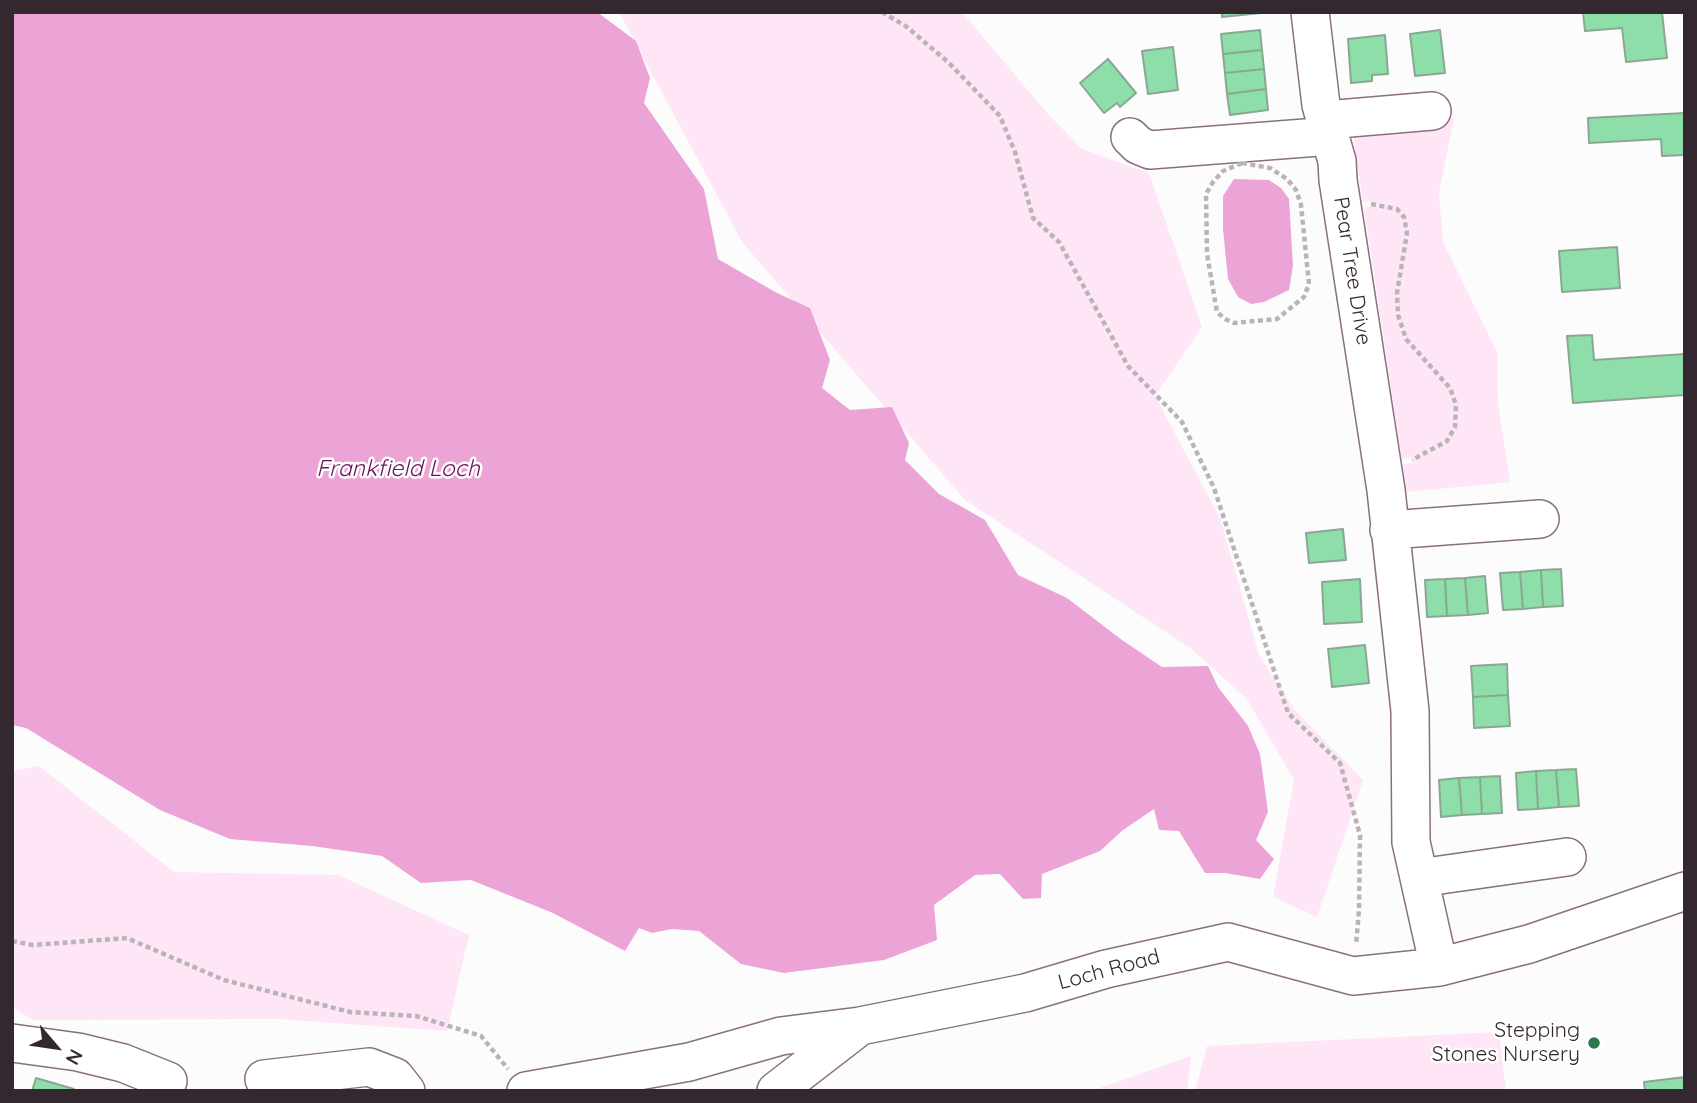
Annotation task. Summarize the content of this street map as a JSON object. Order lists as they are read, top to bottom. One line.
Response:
{"streets":{"street":["Pear Tree Drive","Loch Road"]},"crossings":[["Pear Tree Drive","Loch Road"]],"water":["Frankfield Loch"],"places":["Stepping Stones Nursery"],"north":"bottom right"}
